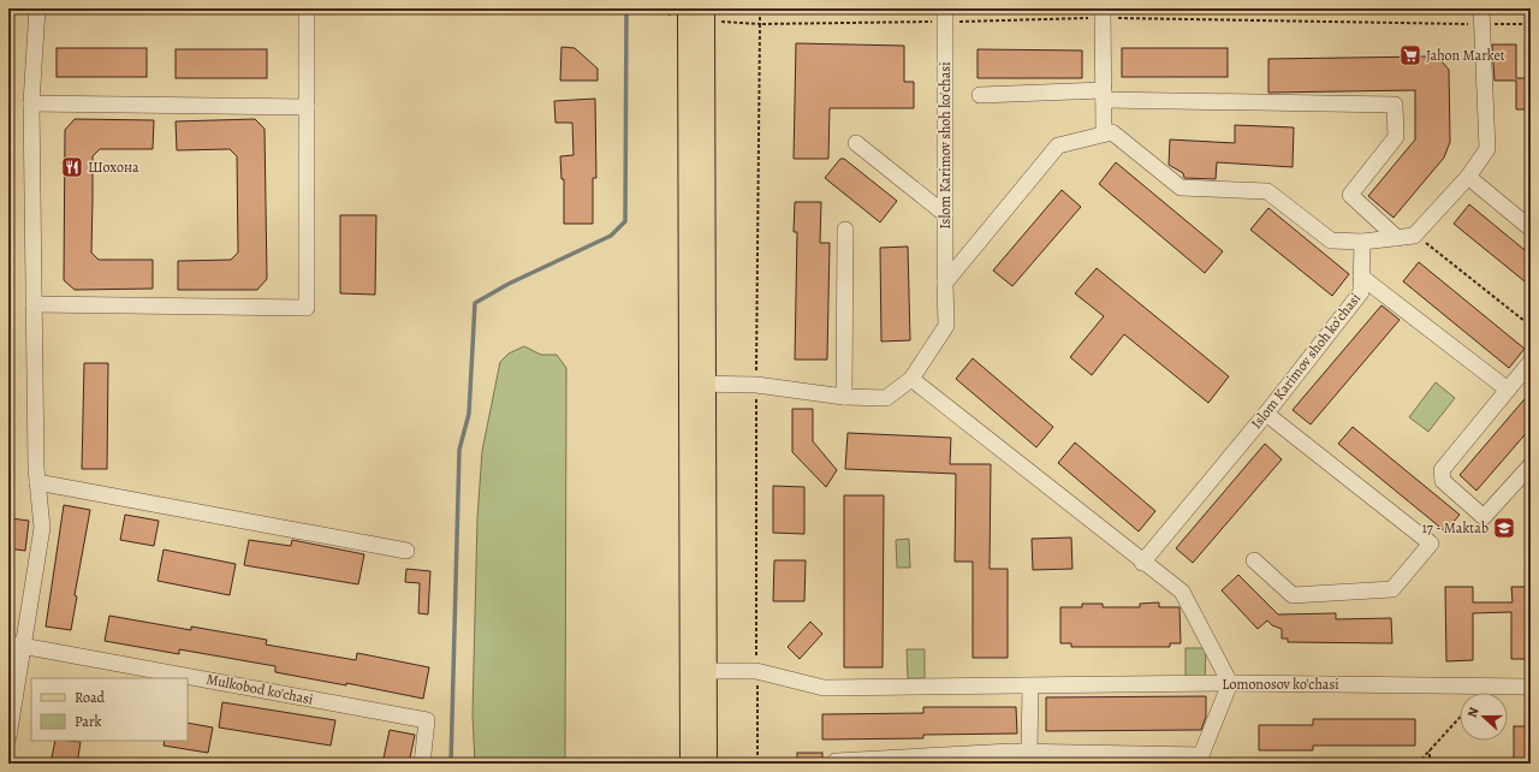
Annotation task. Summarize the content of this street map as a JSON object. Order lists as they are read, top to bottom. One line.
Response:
{"streets":{"street":["Islom Karimov shoh ko'chasi","Lomonosov ko'chasi","Mulkobod ko'chasi"]},"places":{"supermarket":["Jahon Market"],"restaurant":["Шохона"],"school or university":["17 - Maktab"]},"legend":["Road","Park"],"north":"left"}
